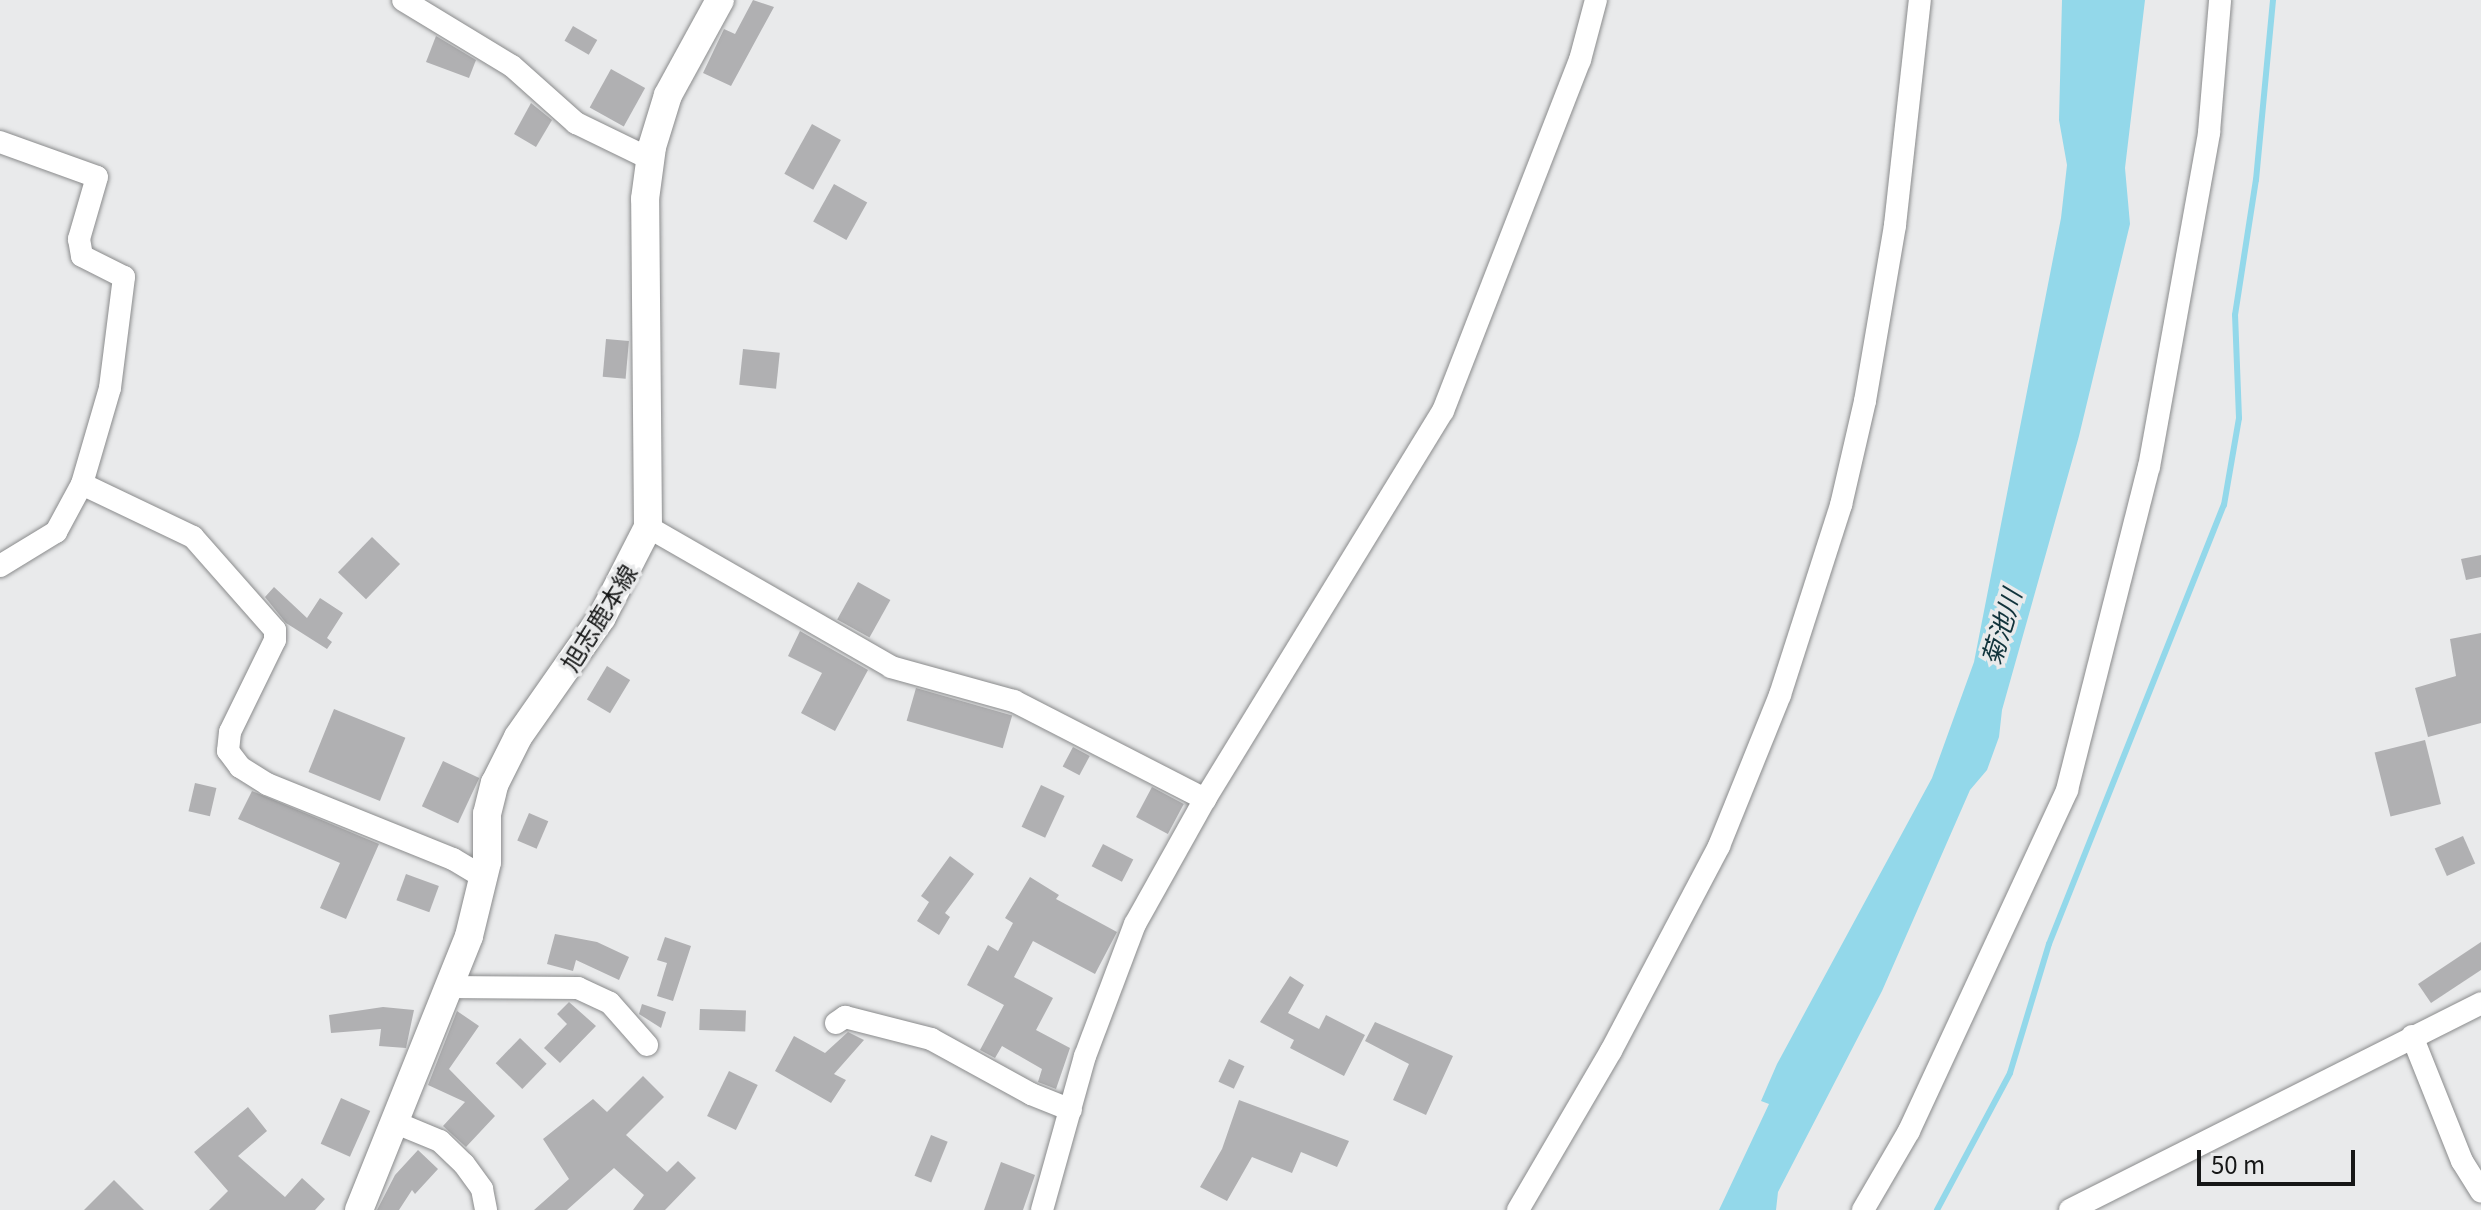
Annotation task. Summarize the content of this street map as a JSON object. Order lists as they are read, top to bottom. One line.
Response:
{"streets":{"main road":["旭志鹿本線"]},"water":["菊池川"],"scale_bar":"50 m"}
